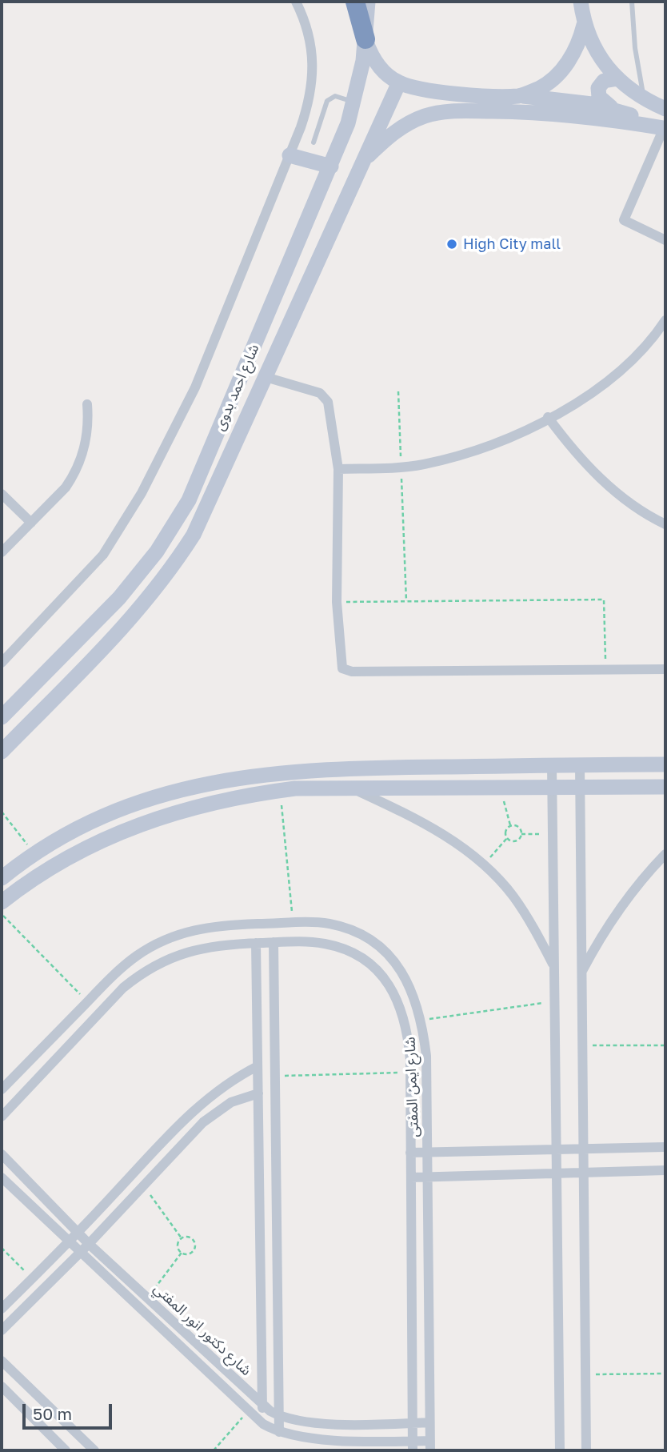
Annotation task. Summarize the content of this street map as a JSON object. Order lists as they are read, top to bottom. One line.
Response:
{"streets":{"street":["شارع احمد بدوى","شارع ايمن المفتى","شارع دكتور انور المفتي"]},"crossings":[["شارع ايمن المفتى","شارع دكتور انور المفتي"]],"places":["High City mall"],"scale_bar":"50 m"}
